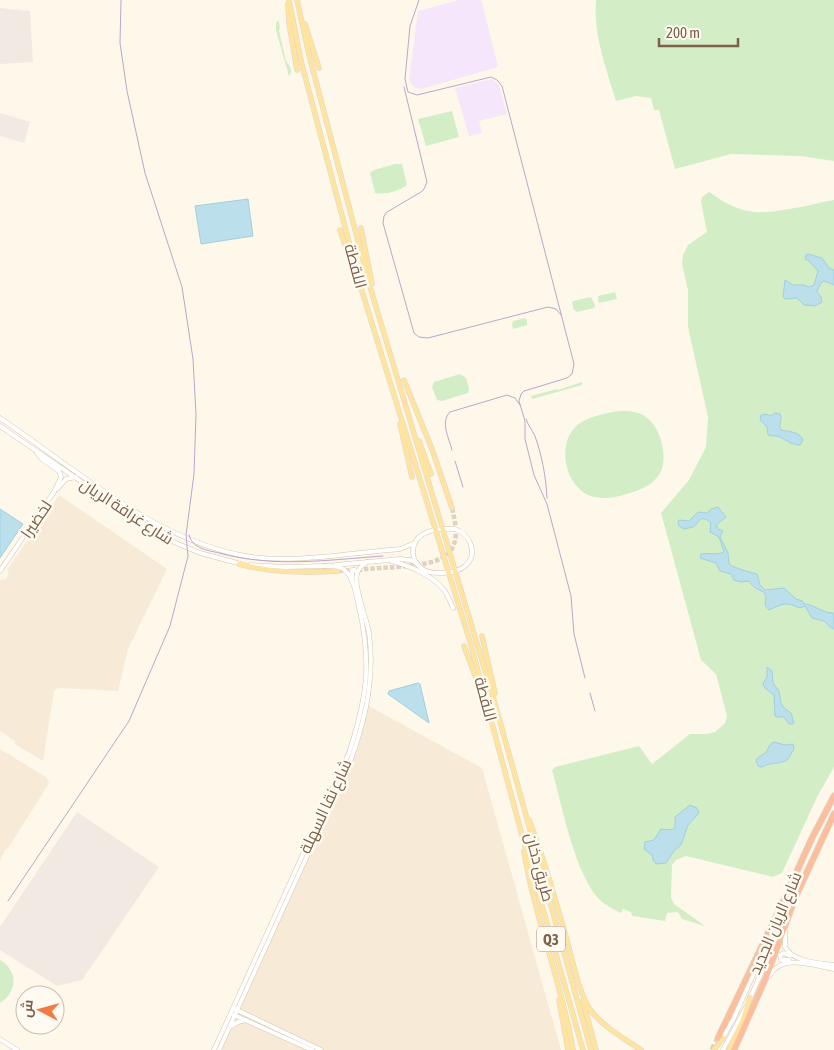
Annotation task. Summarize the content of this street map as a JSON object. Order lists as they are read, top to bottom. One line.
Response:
{"streets":{"highway":["شارع الريان الجديد"],"main road":["اللقطة","شارع غرافة الريان","لخضيرا","شارع نقا السهلة","طريق دخان","Q3"]},"crossings":[["اللقطة","طريق دخان"],["شارع غرافة الريان","شارع نقا السهلة"]],"scale_bar":"200 m","north":"left"}
